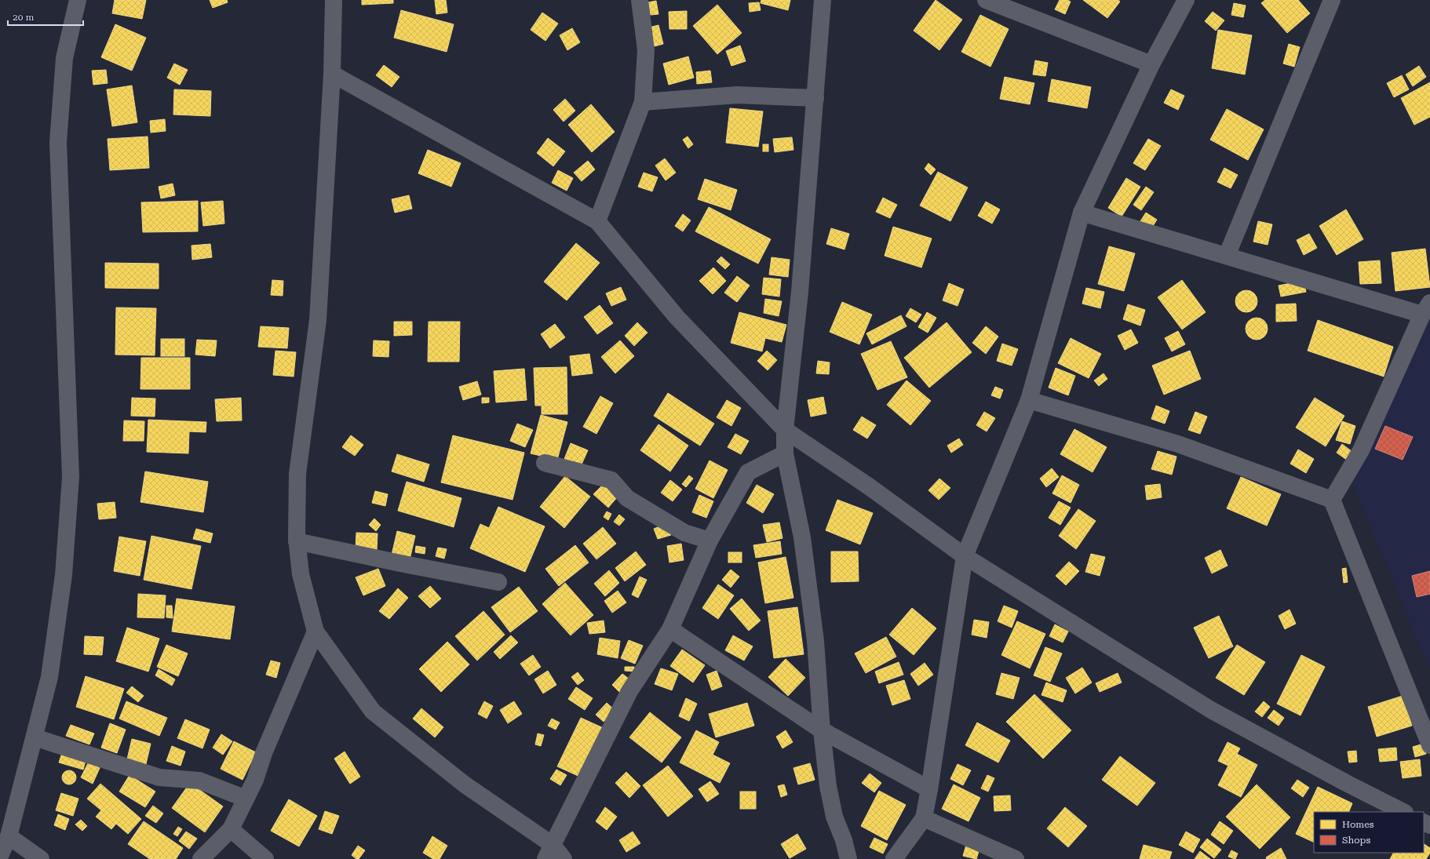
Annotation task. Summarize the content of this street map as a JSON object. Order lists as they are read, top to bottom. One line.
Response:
{"legend":["Homes","Shops"],"scale_bar":"20 m"}
